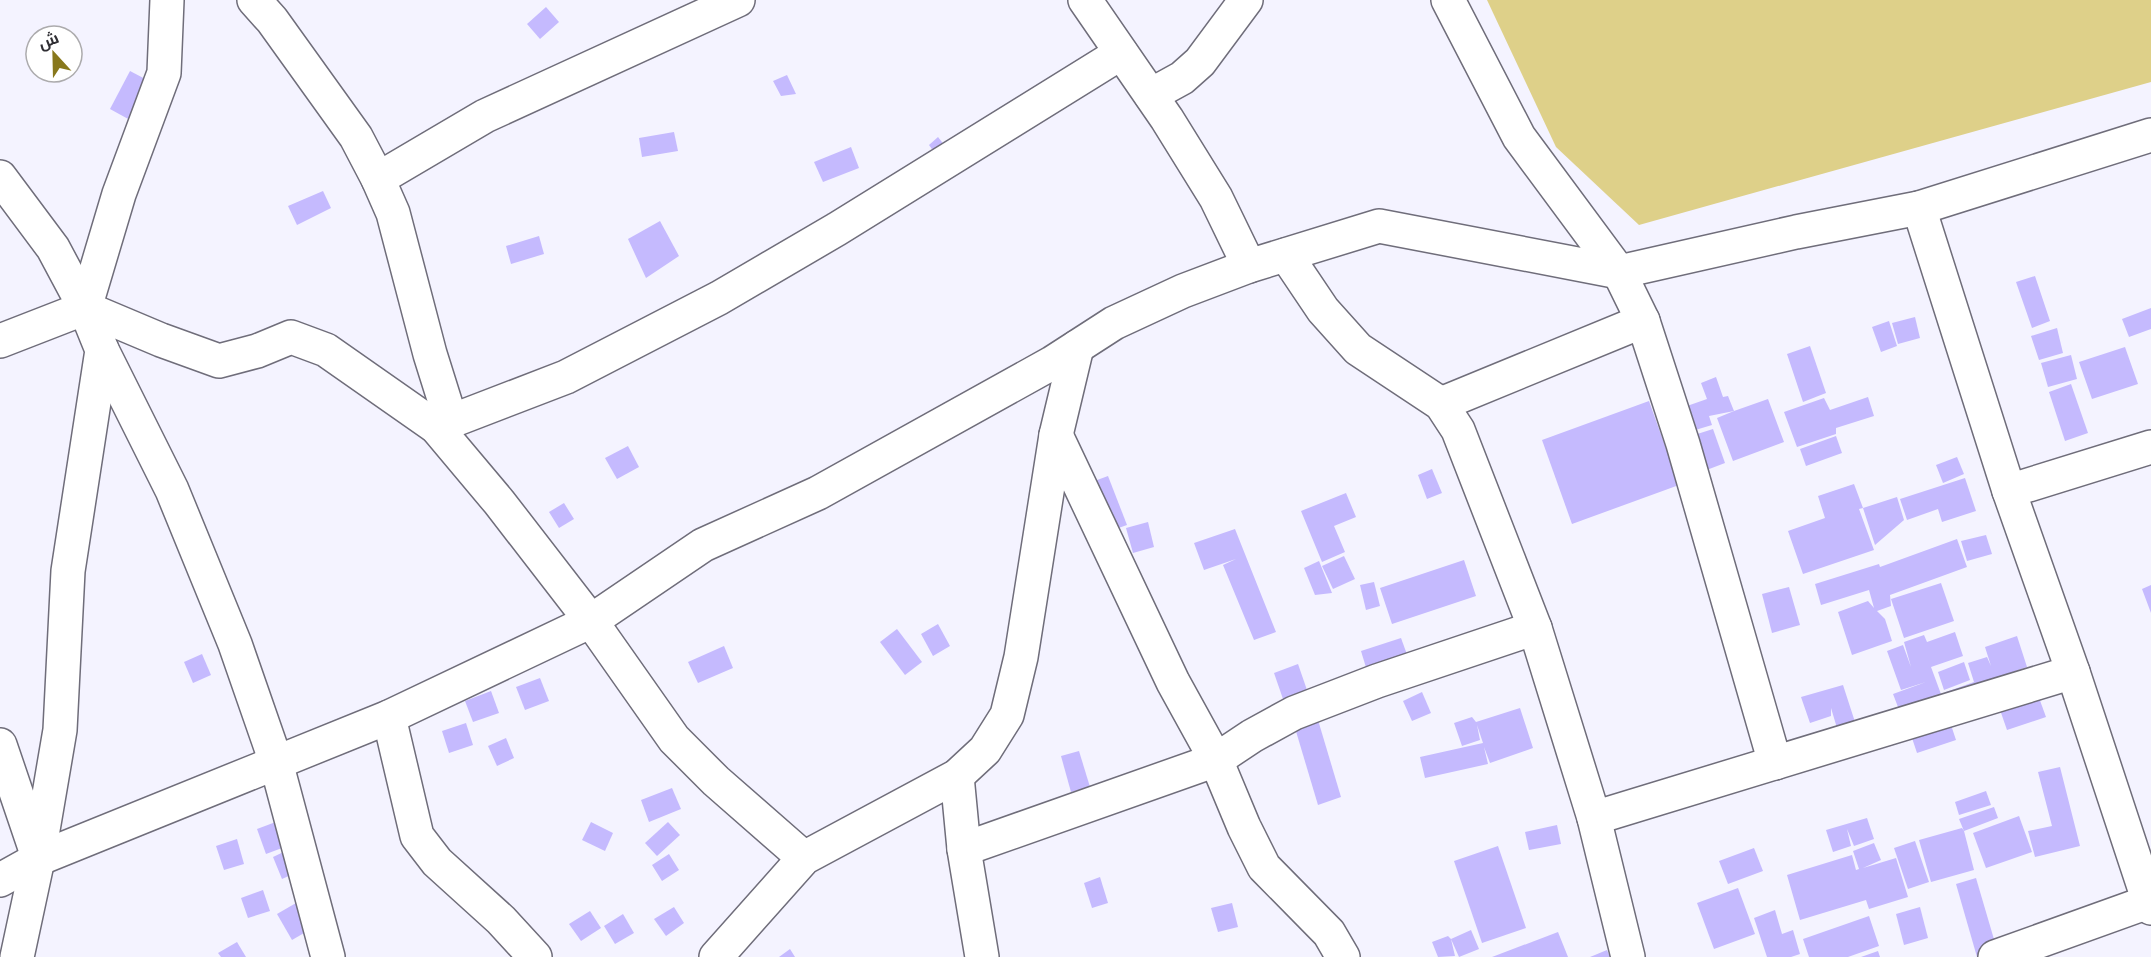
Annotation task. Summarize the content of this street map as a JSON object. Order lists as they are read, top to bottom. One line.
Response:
{"north":"top"}
